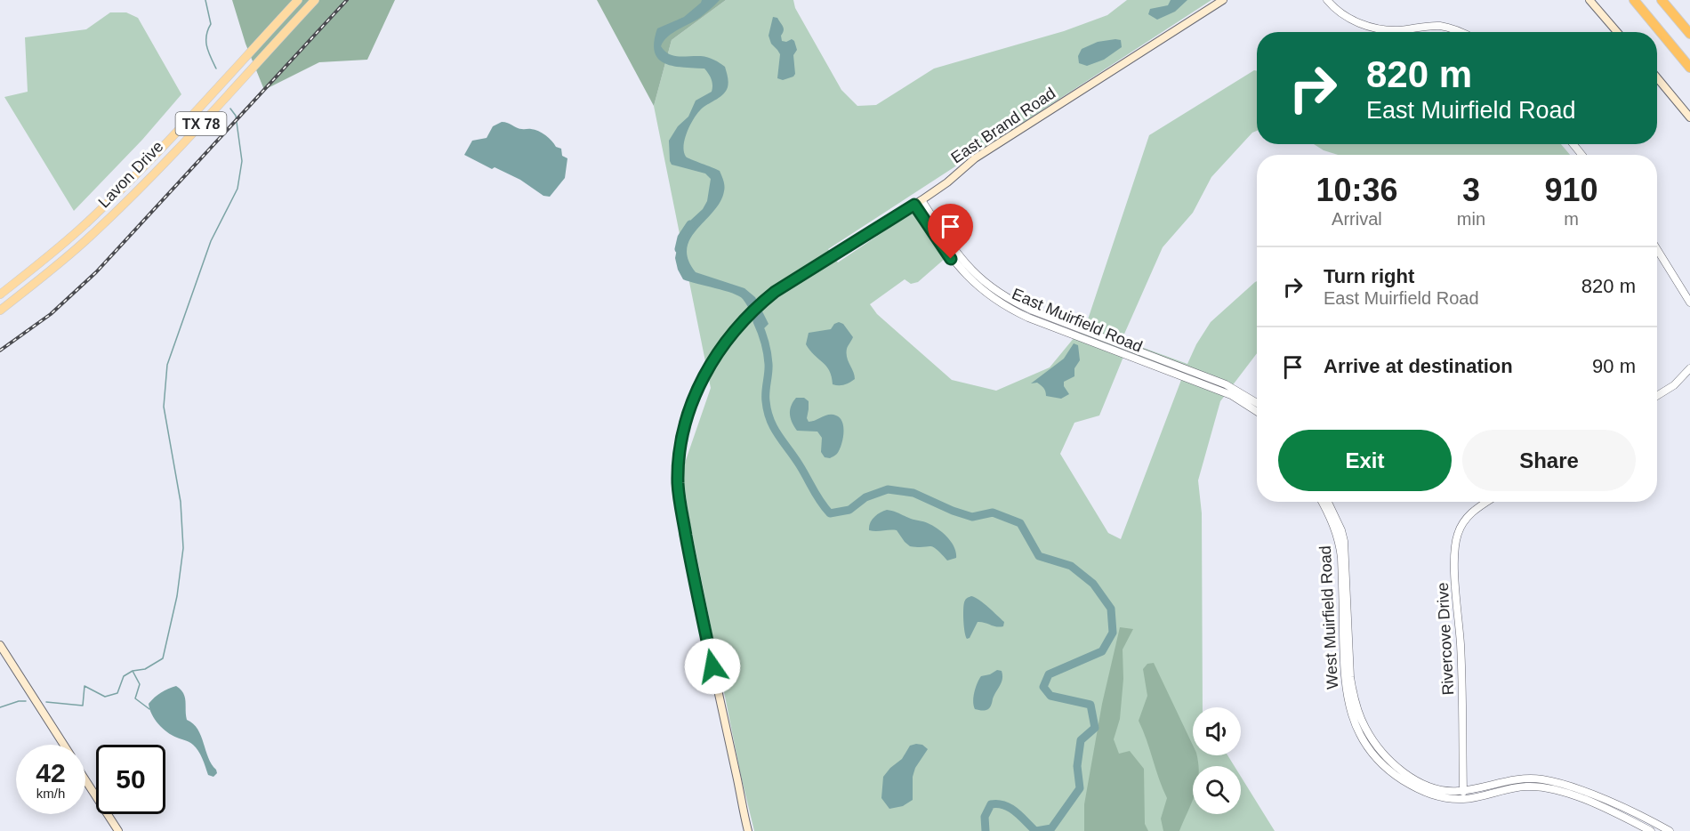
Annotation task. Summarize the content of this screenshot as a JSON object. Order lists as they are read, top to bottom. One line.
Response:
{"streets":{"main road":["TX 78","East Brand Road","Lavon Drive"],"street":["East Muirfield Road","West Muirfield Road","Rivercove Drive"]},"crossings":[["East Brand Road","East Muirfield Road"],["West Muirfield Road","Rivercove Drive"]],"page":{"turn":["820 m","East Muirfield Road"],"eta":["10:36","Arrival","3","min","910","m"],"list":[{"name":"Turn right","note":"East Muirfield Road","value":"820 m"},{"name":"Arrive at destination","value":"90 m"}],"buttons":["Exit","Share"],"speed":"42 km/h","limit":"50"}}
